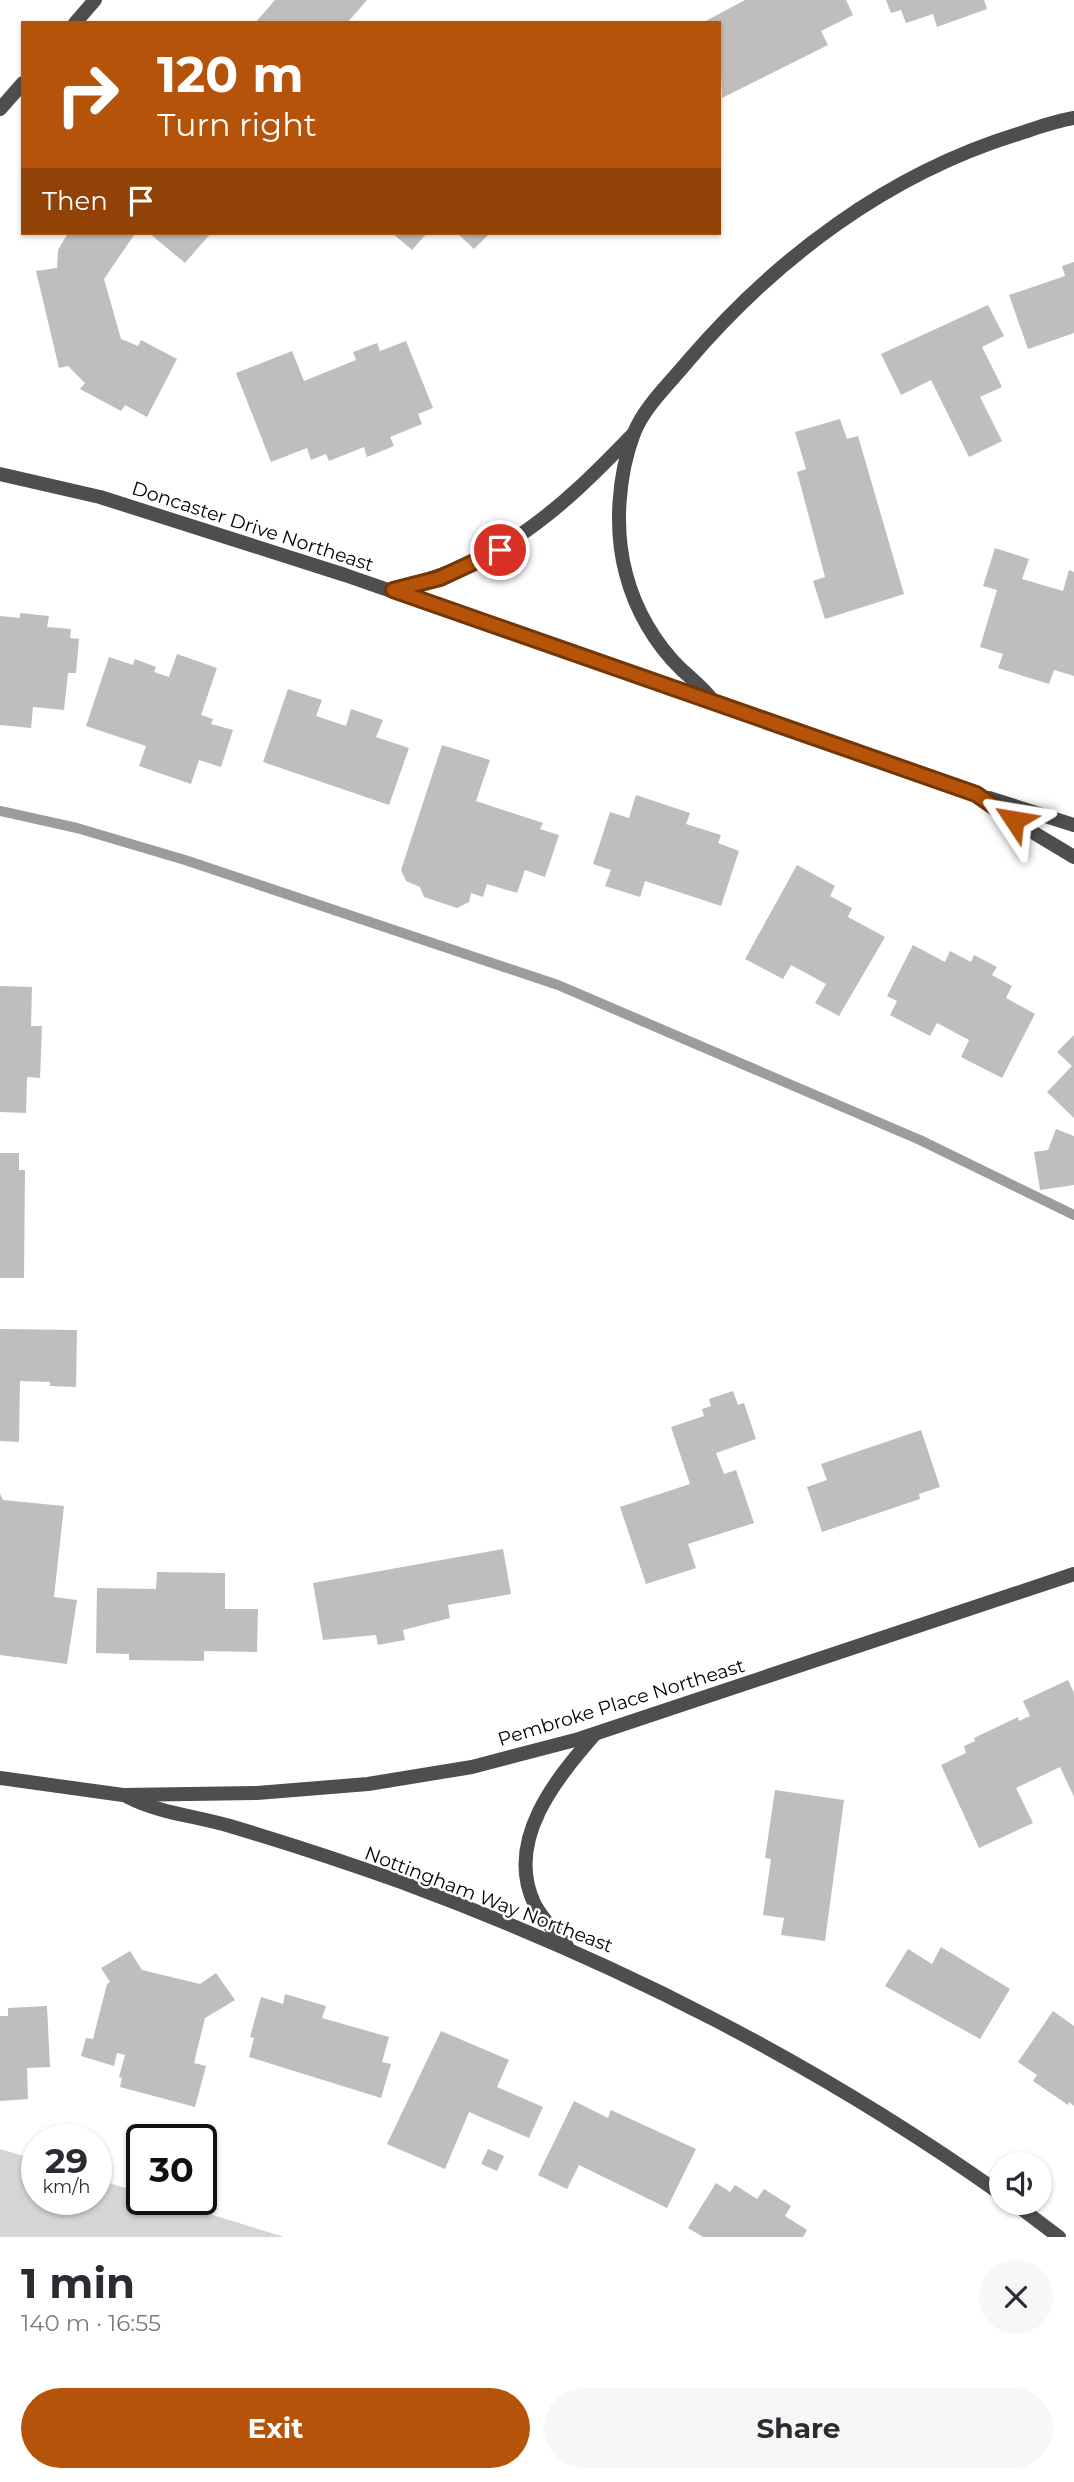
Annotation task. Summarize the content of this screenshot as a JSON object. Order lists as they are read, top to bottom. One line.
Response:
{"streets":{"street":["Doncaster Drive Northeast","Pembroke Place Northeast","Nottingham Way Northeast"]},"crossings":[["Pembroke Place Northeast","Nottingham Way Northeast"]],"page":{"turn":["120 m","Turn right"],"then":"Then","speed":"29 km/h","limit":"30","heading":["1 min","140 m · 16:55"],"buttons":["Exit","Share"]}}
